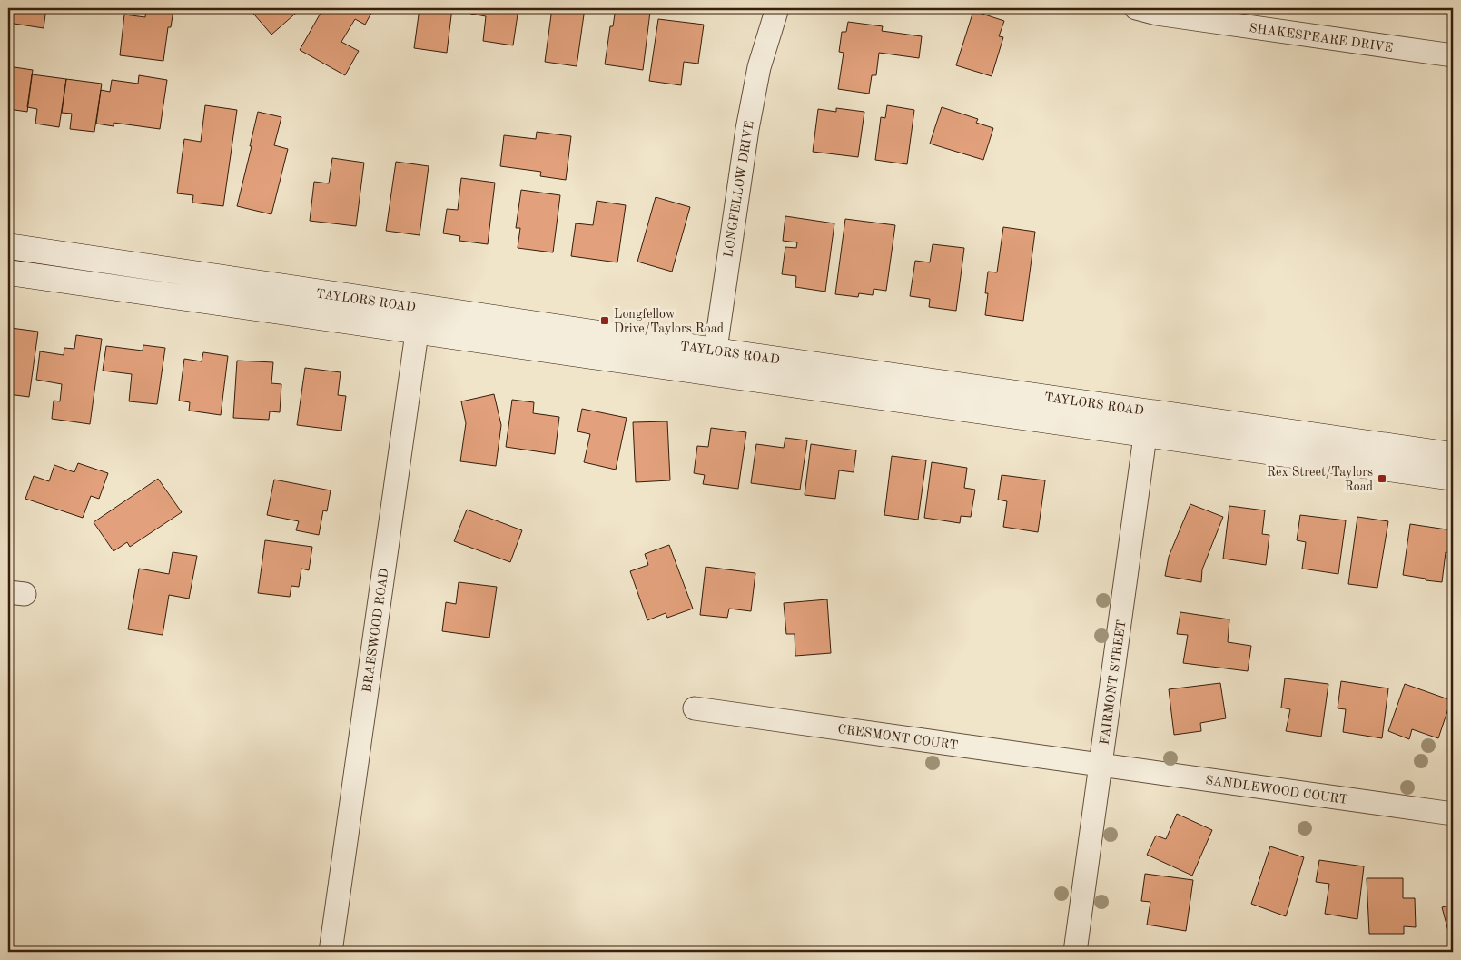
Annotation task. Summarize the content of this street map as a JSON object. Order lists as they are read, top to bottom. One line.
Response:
{"streets":{"main road":["TAYLORS ROAD"],"street":["SHAKESPEARE DRIVE","LONGFELLOW DRIVE","BRAESWOOD ROAD","FAIRMONT STREET","CRESMONT COURT","SANDLEWOOD COURT"]},"crossings":[["LONGFELLOW DRIVE","TAYLORS ROAD"],["TAYLORS ROAD","BRAESWOOD ROAD"],["TAYLORS ROAD","FAIRMONT STREET"],["FAIRMONT STREET","CRESMONT COURT"],["FAIRMONT STREET","SANDLEWOOD COURT"],["CRESMONT COURT","SANDLEWOOD COURT"]],"places":{"transit":["Longfellow Drive/Taylors Road","Rex Street/Taylors Road"]}}
